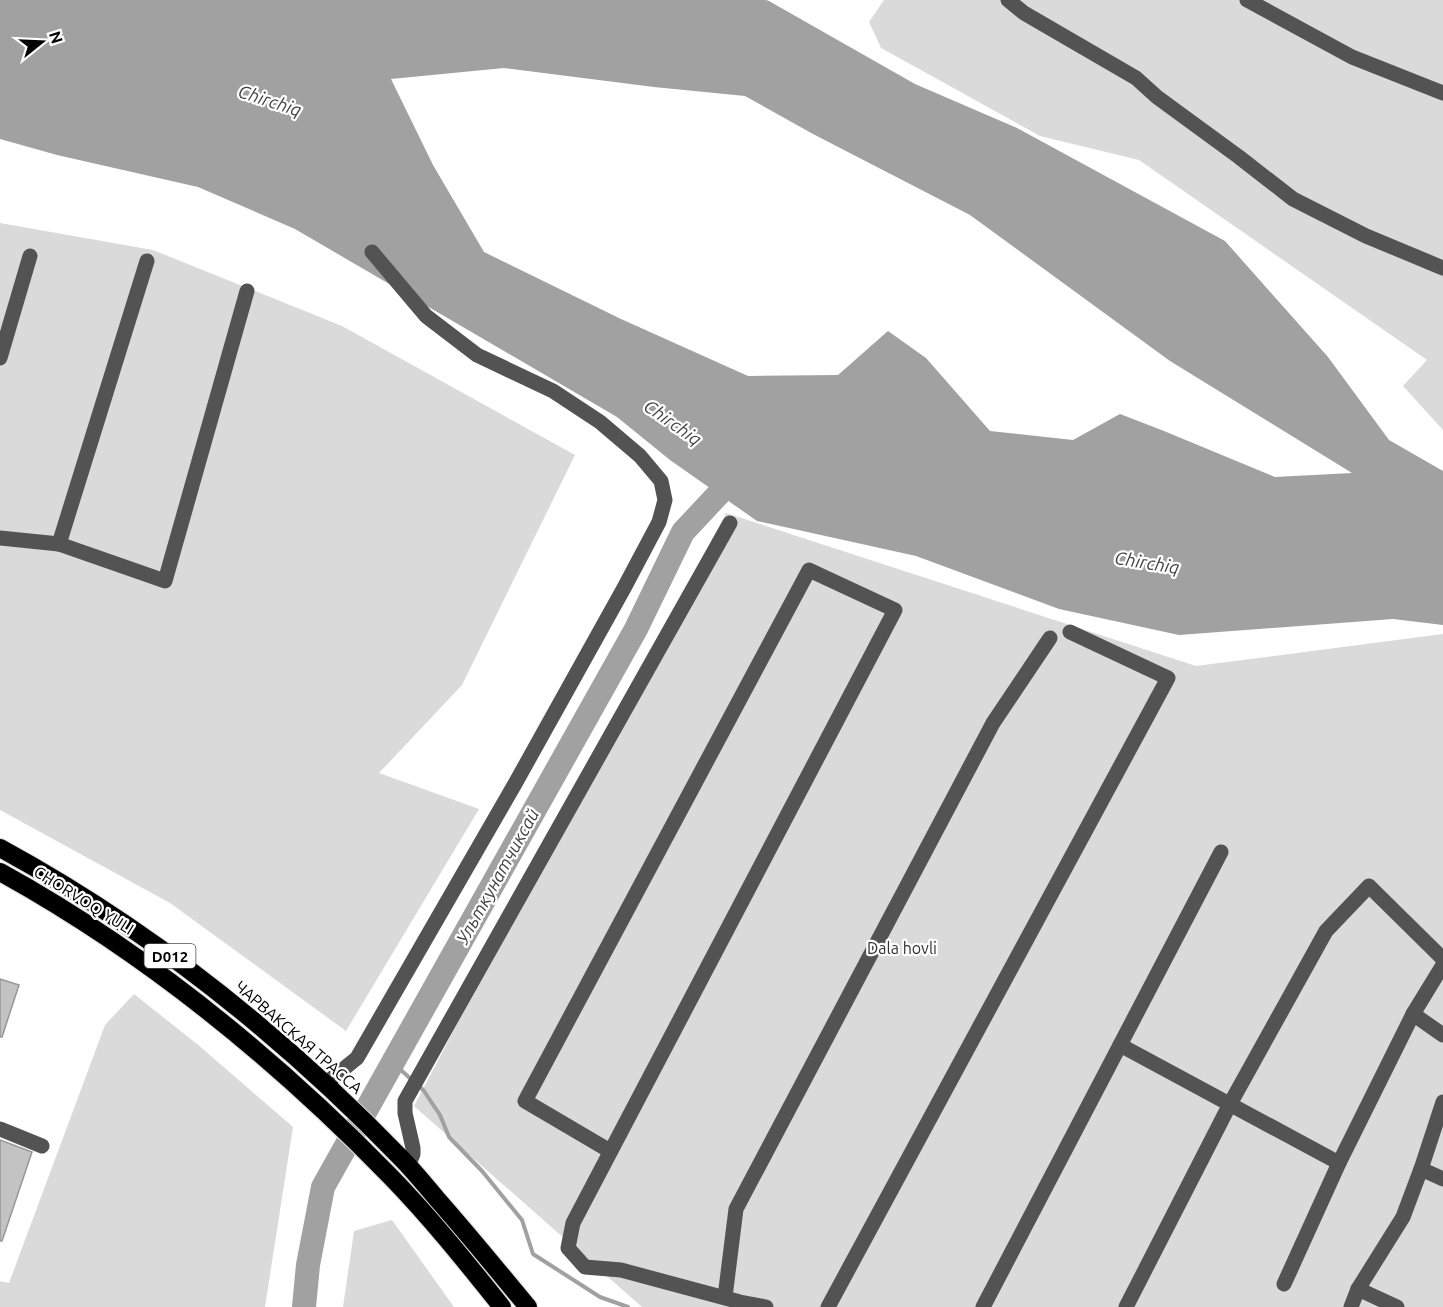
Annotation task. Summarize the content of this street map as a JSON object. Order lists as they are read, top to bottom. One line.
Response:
{"streets":{"highway":["CHORVOQ YULI","D012","ЧАРВАКСКАЯ ТРАССА"]},"water":["Chirchiq","Ульткунатчиксай"],"parks":["Dala hovli"],"north":"right"}
